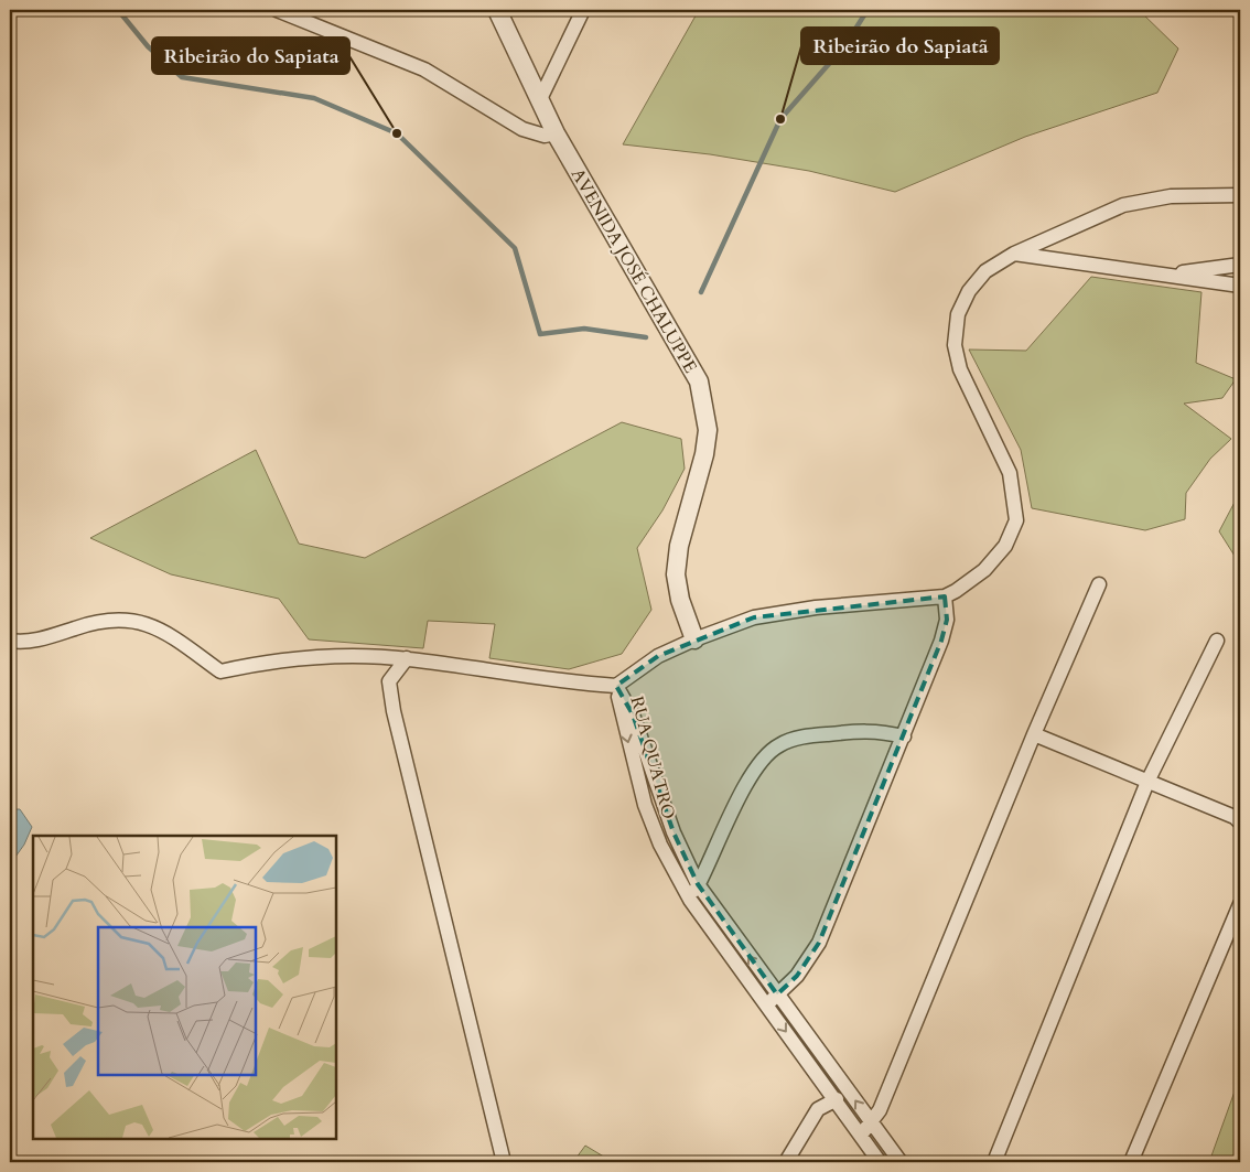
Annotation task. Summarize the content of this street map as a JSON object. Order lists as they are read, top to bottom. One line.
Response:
{"streets":{"street":["AVENIDA JOSÉ CHALUPPE","RUA QUATRO"]},"places":["Ribeirão do Sapiatã","Ribeirão do Sapiata"]}
